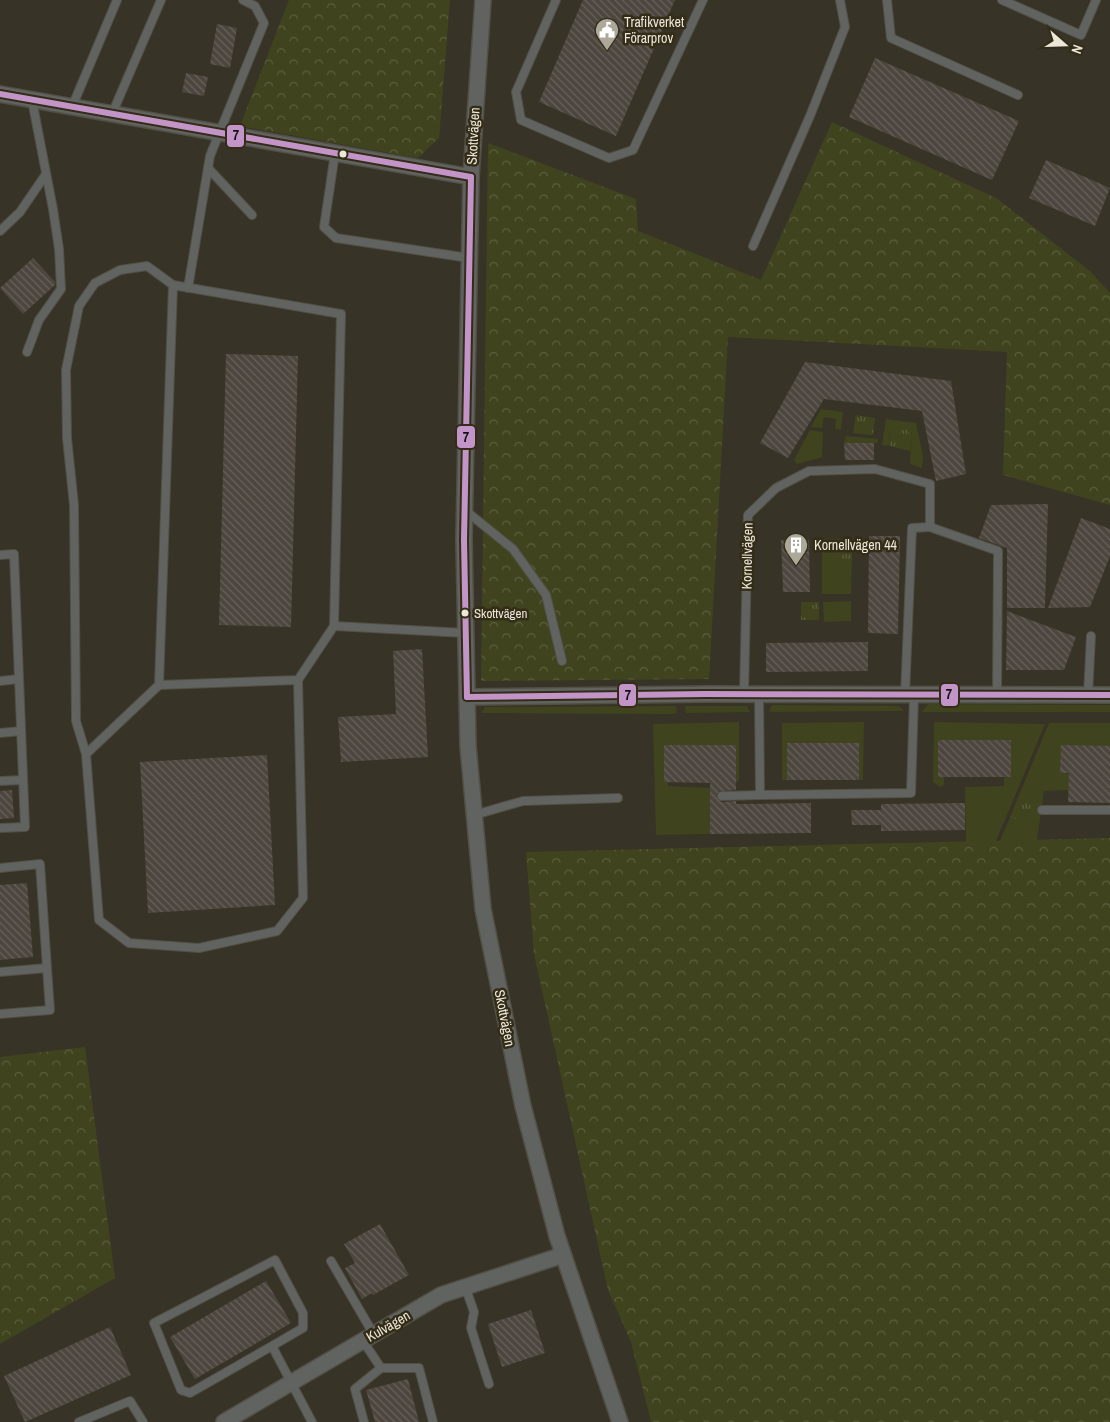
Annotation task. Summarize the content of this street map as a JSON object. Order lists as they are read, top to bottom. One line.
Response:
{"streets":{"street":["Skottvägen","Kulvägen"],"lane":["Kornellvägen"]},"crossings":[["Skottvägen","Kulvägen"]],"places":{"public building":["Trafikverket Förarprov"],"building":["Kornellvägen 44"],"other":["Skottvägen"]},"lines":["transit line 7"],"north":"right"}
